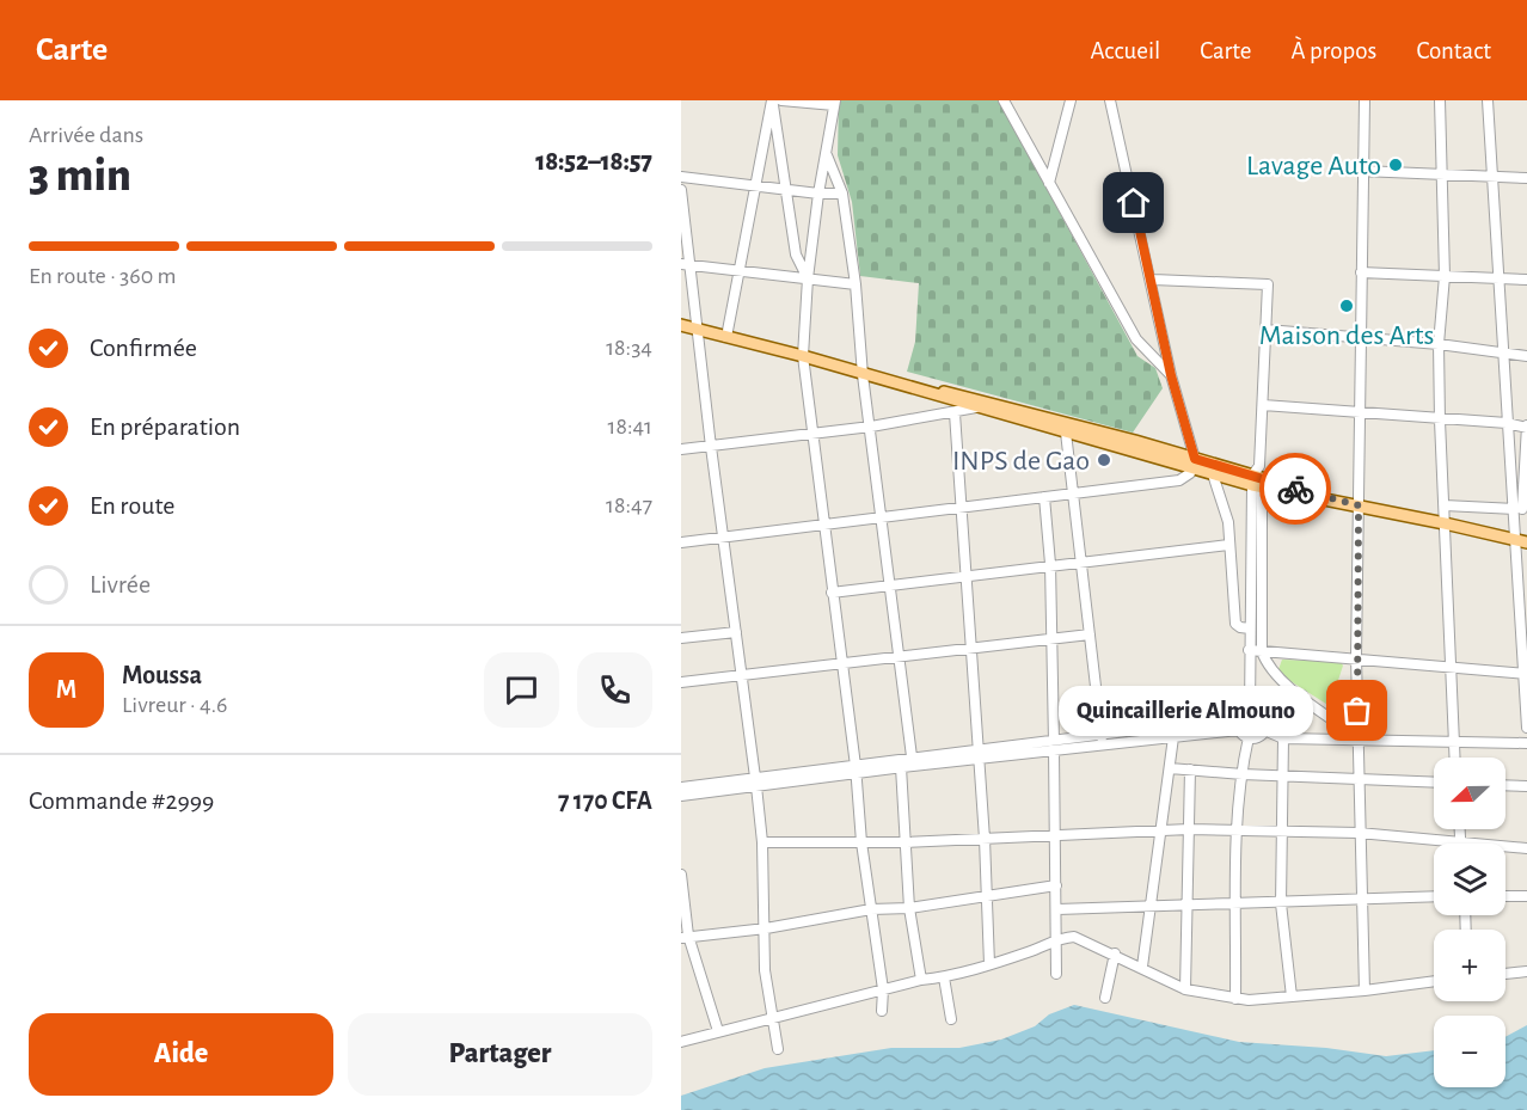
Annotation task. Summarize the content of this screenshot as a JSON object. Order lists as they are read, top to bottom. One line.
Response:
{"places":["Lavage Auto","Maison des Arts","INPS de Gao","Quincaillerie Almouno"],"north":"left","page":{"header":"Carte","nav":["Accueil","Carte","À propos","Contact"],"heading":["3 min","Arrivée dans","18:52–18:57"],"panel":["Moussa","Livreur · 4.6","Commande #2999","7 170 CFA"],"bar":"En route · 360 m","list":[["Confirmée","18:34"],["En préparation","18:41"],["En route","18:47"],"Livrée"],"round":"M","bubble":"Quincaillerie Almouno","map_buttons":["+","−"],"buttons":["Aide","Partager"]}}
